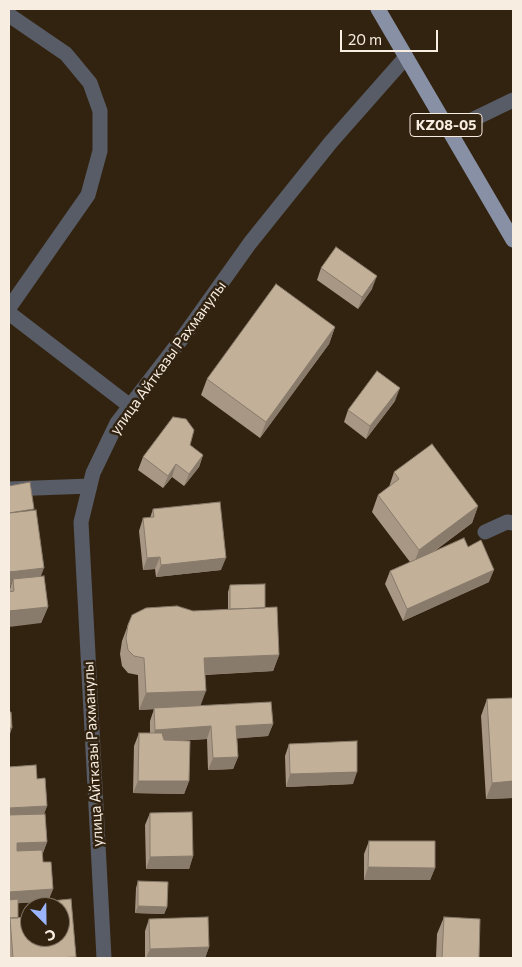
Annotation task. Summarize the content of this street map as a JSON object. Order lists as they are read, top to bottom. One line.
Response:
{"streets":{"main road":["KZ08-05"],"street":["улица Айтказы Рахманулы"]},"crossings":[["KZ08-05","улица Айтказы Рахманулы"]],"scale_bar":"20 m","north":"bottom right"}
